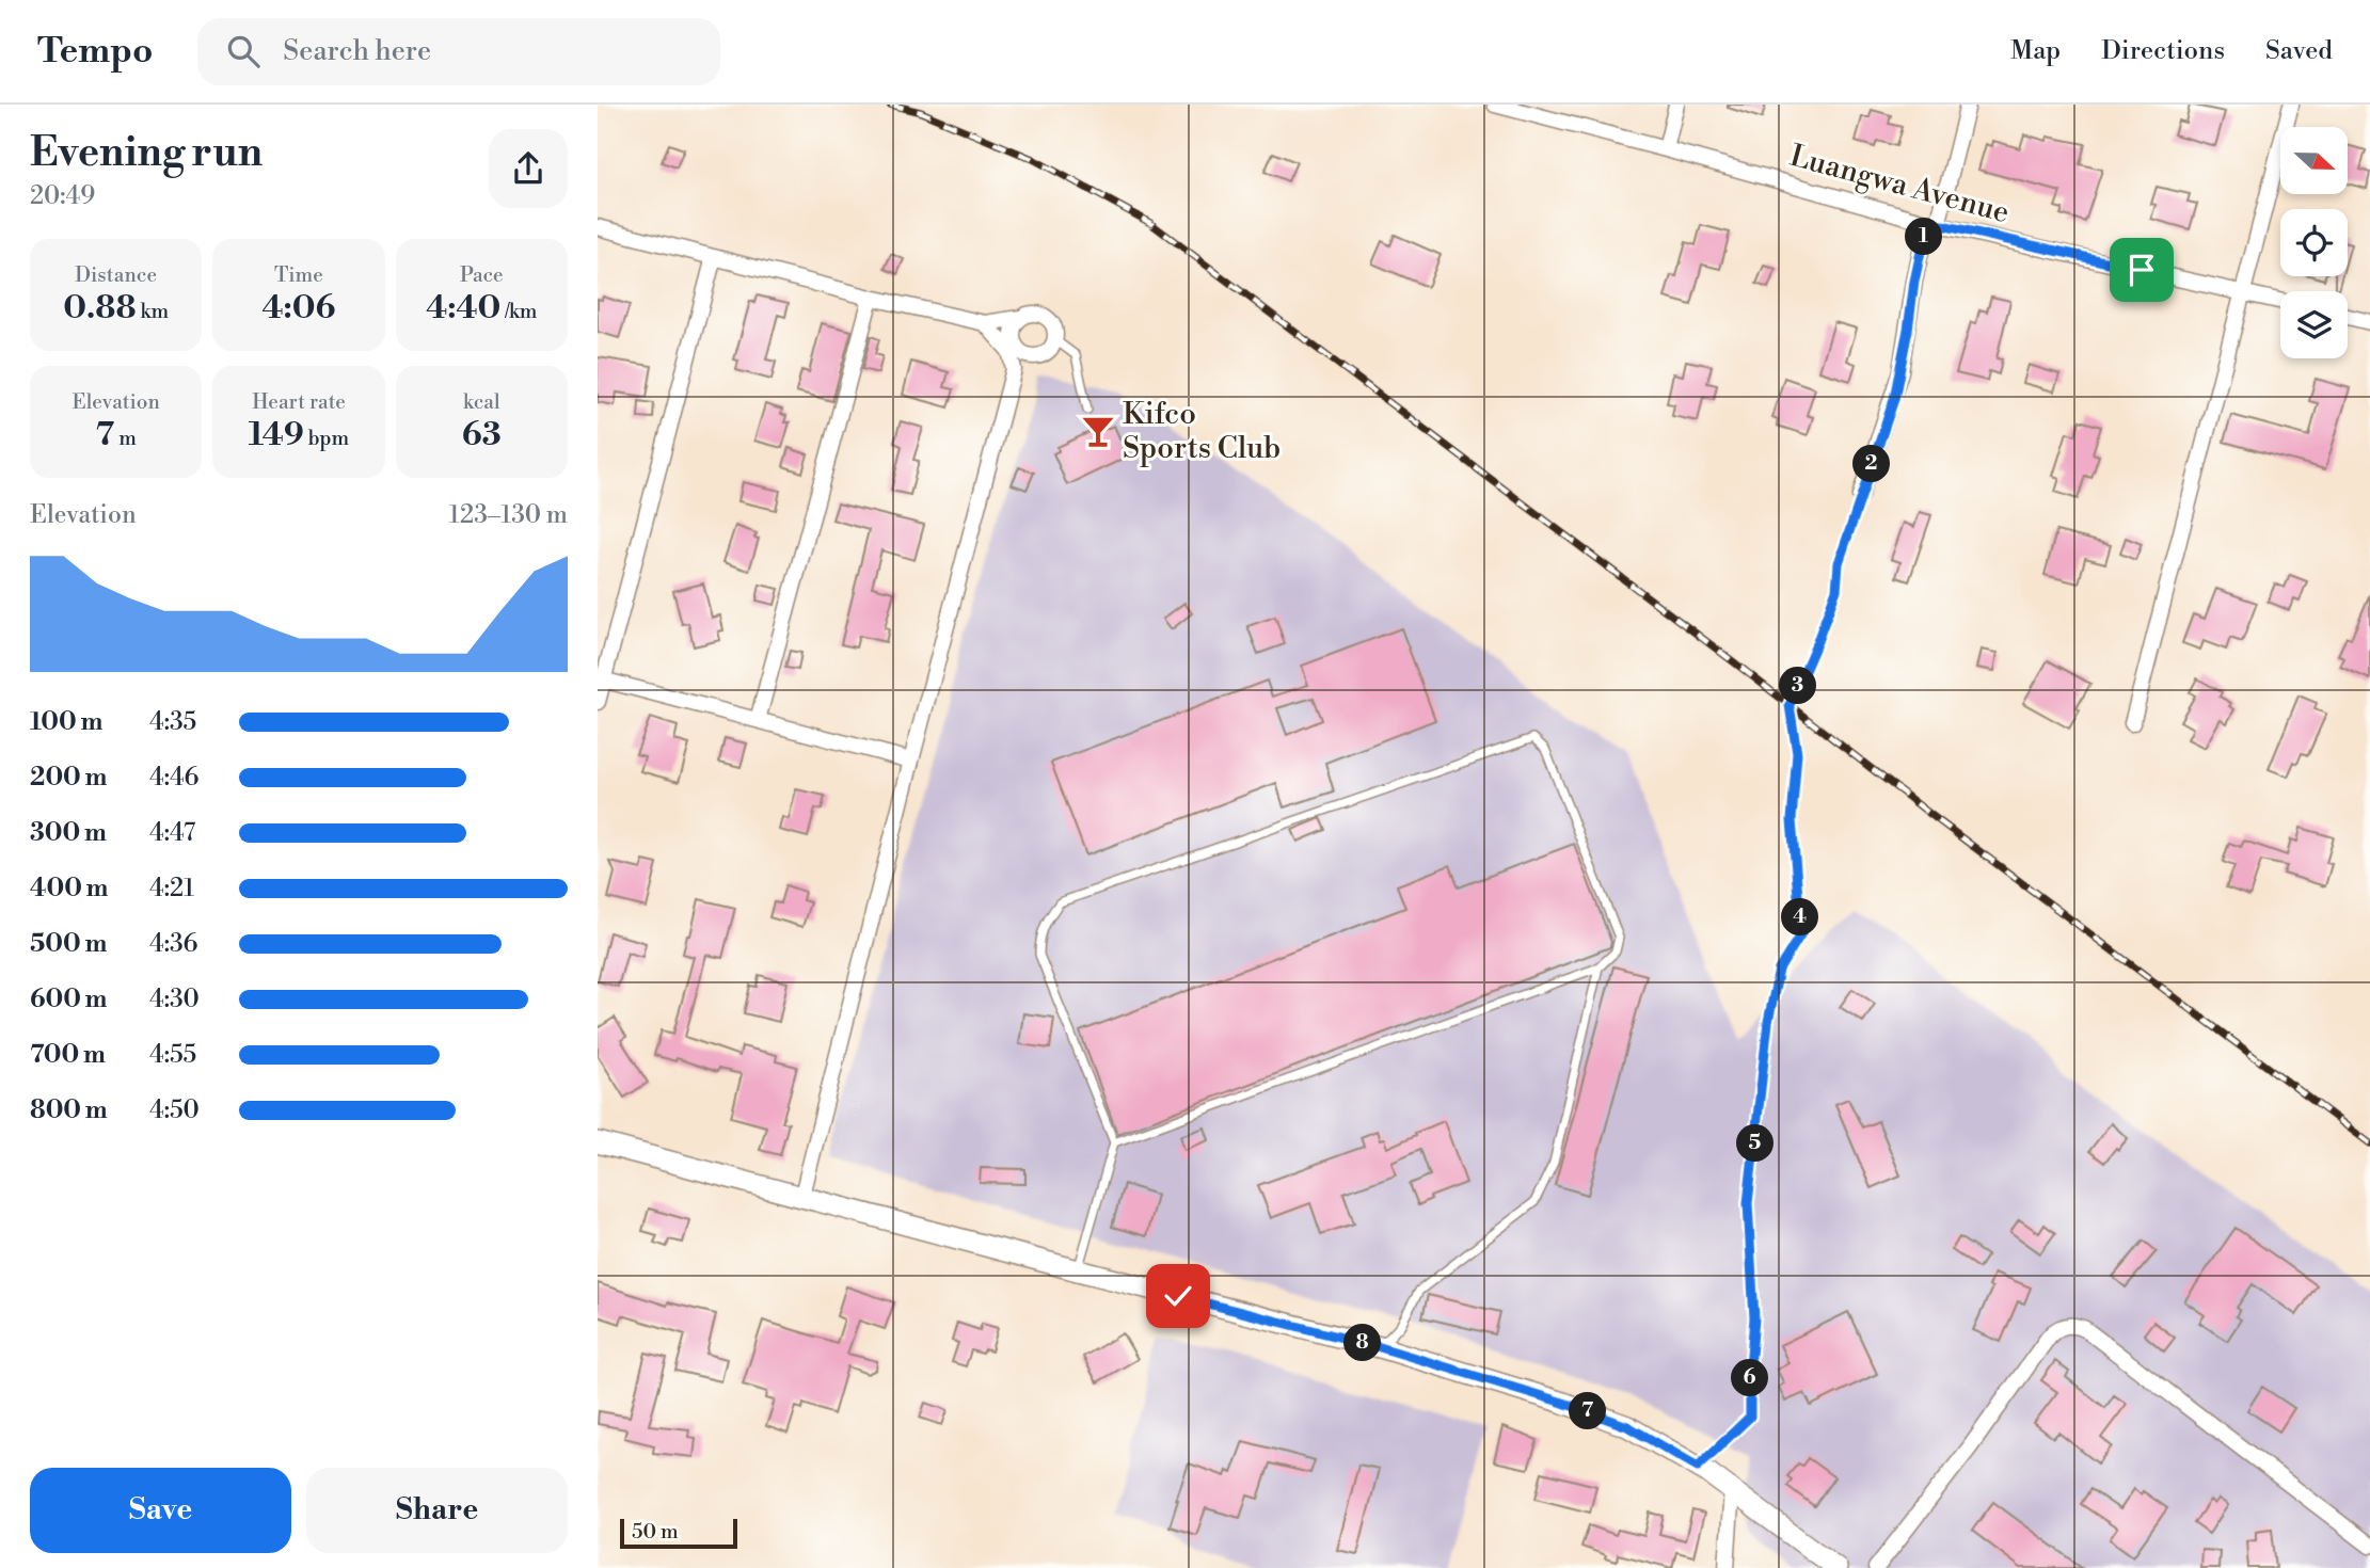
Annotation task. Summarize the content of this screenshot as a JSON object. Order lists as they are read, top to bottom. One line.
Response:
{"streets":{"street":["Luangwa Avenue"]},"places":{"bar":["Kifco Sports Club"]},"scale_bar":"50 m","north":"right","page":{"header":"Tempo","search":"Search here","nav":["Map","Directions","Saved"],"heading":["Evening run","20:49"],"pins":["1","2","3","4","5","8","6","7"],"stats":[["Distance","0.88 km"],["Time","4:06"],["Pace","4:40 /km"],["Elevation","7 m"],["Heart rate","149 bpm"],["kcal","63"]],"chart":["Elevation","123–130 m"],"list":[{"name":"100 m","note":"4:35"},{"name":"200 m","note":"4:46"},{"name":"300 m","note":"4:47"},{"name":"400 m","note":"4:21"},{"name":"500 m","note":"4:36"},{"name":"600 m","note":"4:30"},{"name":"700 m","note":"4:55"},{"name":"800 m","note":"4:50"}],"buttons":["Save","Share"],"scale":"50 m"}}
